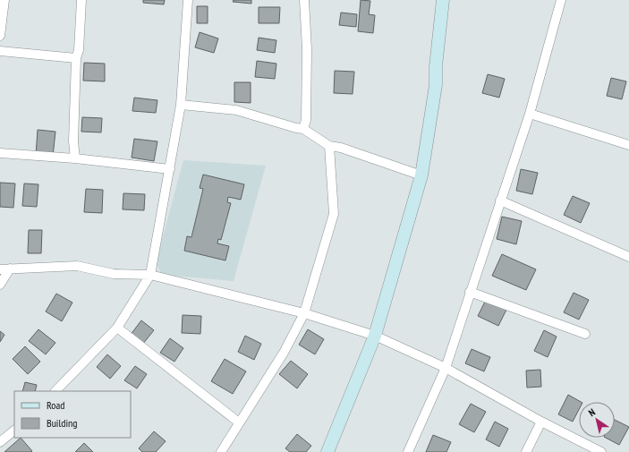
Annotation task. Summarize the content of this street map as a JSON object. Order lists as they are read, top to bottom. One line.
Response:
{"legend":["Road","Building"],"north":"top left"}
